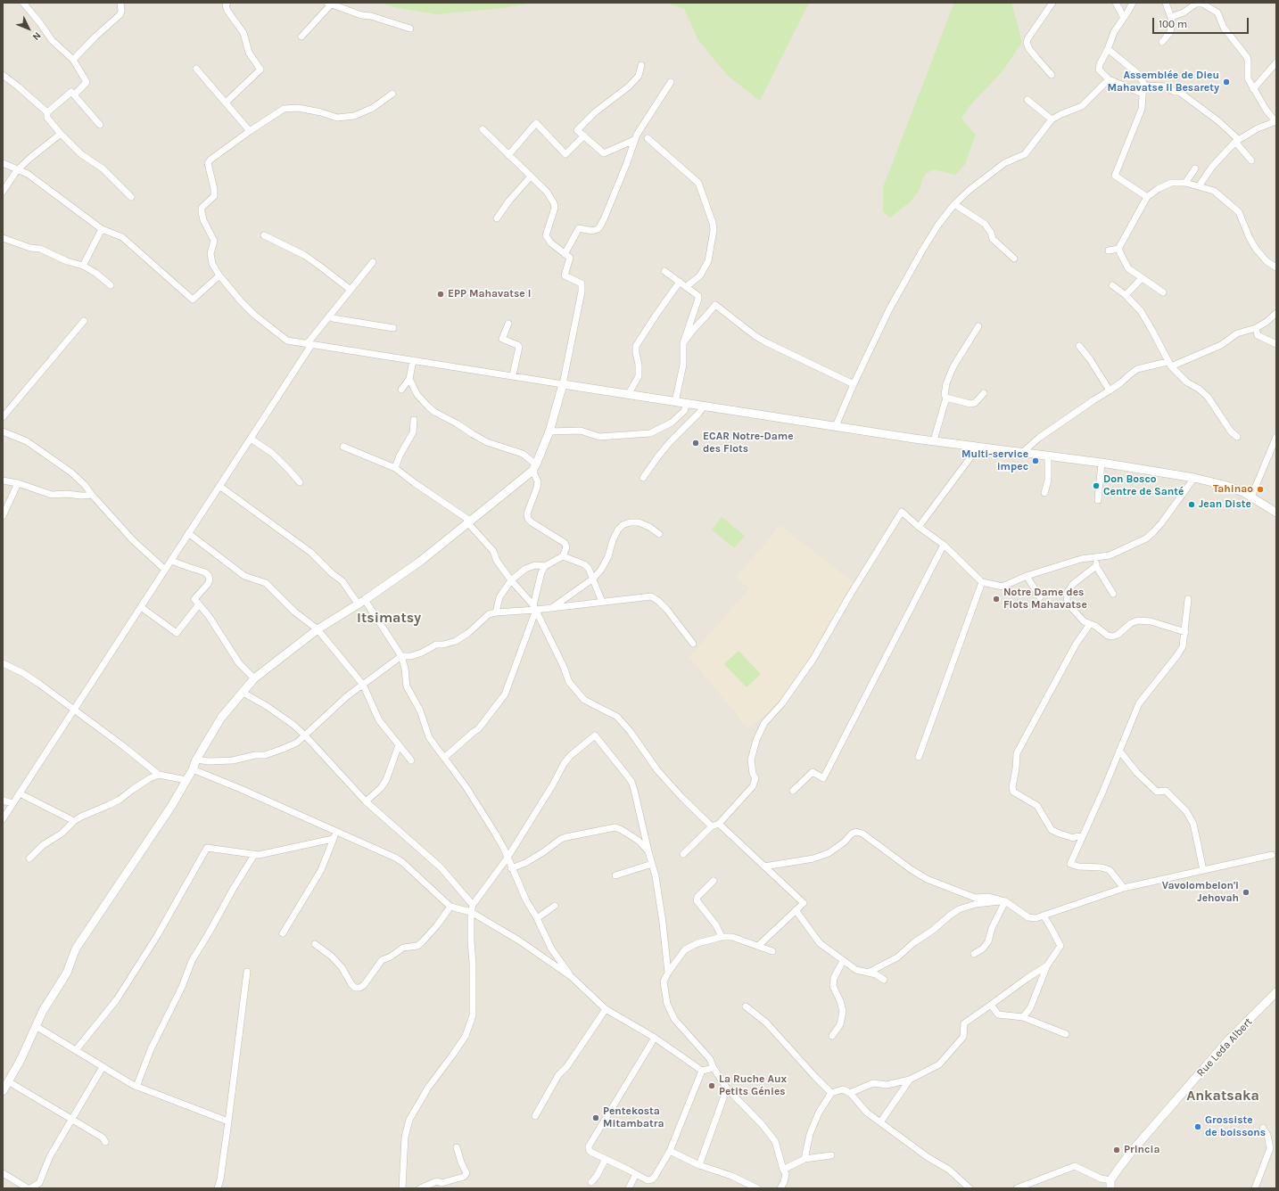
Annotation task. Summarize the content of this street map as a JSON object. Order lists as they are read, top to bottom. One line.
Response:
{"streets":{"street":["Rue Leda Albert"]},"districts":["Itsimatsy","Ankatsaka"],"places":["Assemblée de Dieu Mahavatse II Besarety","EPP Mahavatse I","ECAR Notre-Dame des Flots","Multi-service impec","Don Bosco Centre de Santé","Tahinao","Jean Diste","Notre Dame des Flots Mahavatse","Vavolombelon'i Jehovah","La Ruche Aux Petits Génies","Pentekosta Mitambatra","Grossiste de boissons","Princia"],"scale_bar":"100 m","north":"bottom right"}
